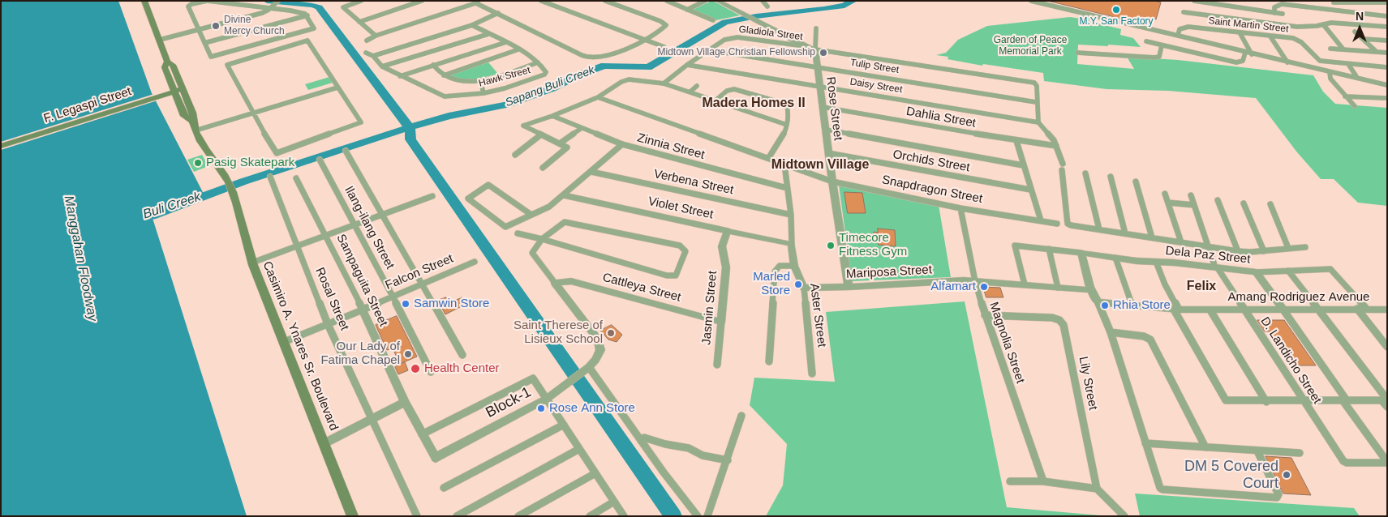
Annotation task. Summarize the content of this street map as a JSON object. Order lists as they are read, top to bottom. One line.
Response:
{"streets":{"main road":["F. Legaspi Street","Casimiro A. Ynares Sr. Boulevard"],"street":["Saint Martin Street","Gladiola Street","Tulip Street","Hawk Street","Daisy Street","Rose Street","Dahlia Street","Zinnia Street","Orchids Street","Verbena Street","Snapdragon Street","Violet Street","Ilang-ilang Street","Dela Paz Street","Falcon Street","Mariposa Street","Sampaguita Street","Cattleya Street","Amang Rodriguez Avenue","Rosal Street","Jasmin Street","Aster Street","Magnolia Street","D. Landicho Street","Lily Street","Block-1"]},"crossings":[["Gladiola Street","Tulip Street"],["Gladiola Street","Daisy Street"],["Gladiola Street","Rose Street"],["Tulip Street","Rose Street"],["Daisy Street","Rose Street"],["F. Legaspi Street","Casimiro A. Ynares Sr. Boulevard"],["Rose Street","Dahlia Street"],["Rose Street","Orchids Street"],["Rose Street","Snapdragon Street"],["Rose Street","Mariposa Street"],["Zinnia Street","Aster Street"],["Verbena Street","Aster Street"],["Snapdragon Street","Aster Street"],["Snapdragon Street","Magnolia Street"],["Violet Street","Jasmin Street"],["Violet Street","Aster Street"],["Ilang-ilang Street","Falcon Street"],["Dela Paz Street","Amang Rodriguez Avenue"],["Dela Paz Street","D. Landicho Street"],["Falcon Street","Sampaguita Street"],["Falcon Street","Rosal Street"],["Falcon Street","Casimiro A. Ynares Sr. Boulevard"],["Mariposa Street","Aster Street"],["Mariposa Street","Magnolia Street"],["Sampaguita Street","Block-1"],["Cattleya Street","Jasmin Street"],["Amang Rodriguez Avenue","D. Landicho Street"],["Magnolia Street","Lily Street"]],"districts":["Madera Homes II","Midtown Village","Felix"],"water":["Sapang Buli Creek","Buli Creek","Manggahan Floodway"],"parks":["Garden of Peace Memorial Park"],"places":["M.Y. San Factory","Divine Mercy Church","Midtown Village Christian Fellowship","Pasig Skatepark","Timecore Fitness Gym","Marled Store","Alfamart","Samwin Store","Rhia Store","Saint Therese of Lisieux School","Our Lady of Fatima Chapel","Health Center","Rose Ann Store","DM 5 Covered Court"],"north":"top"}
